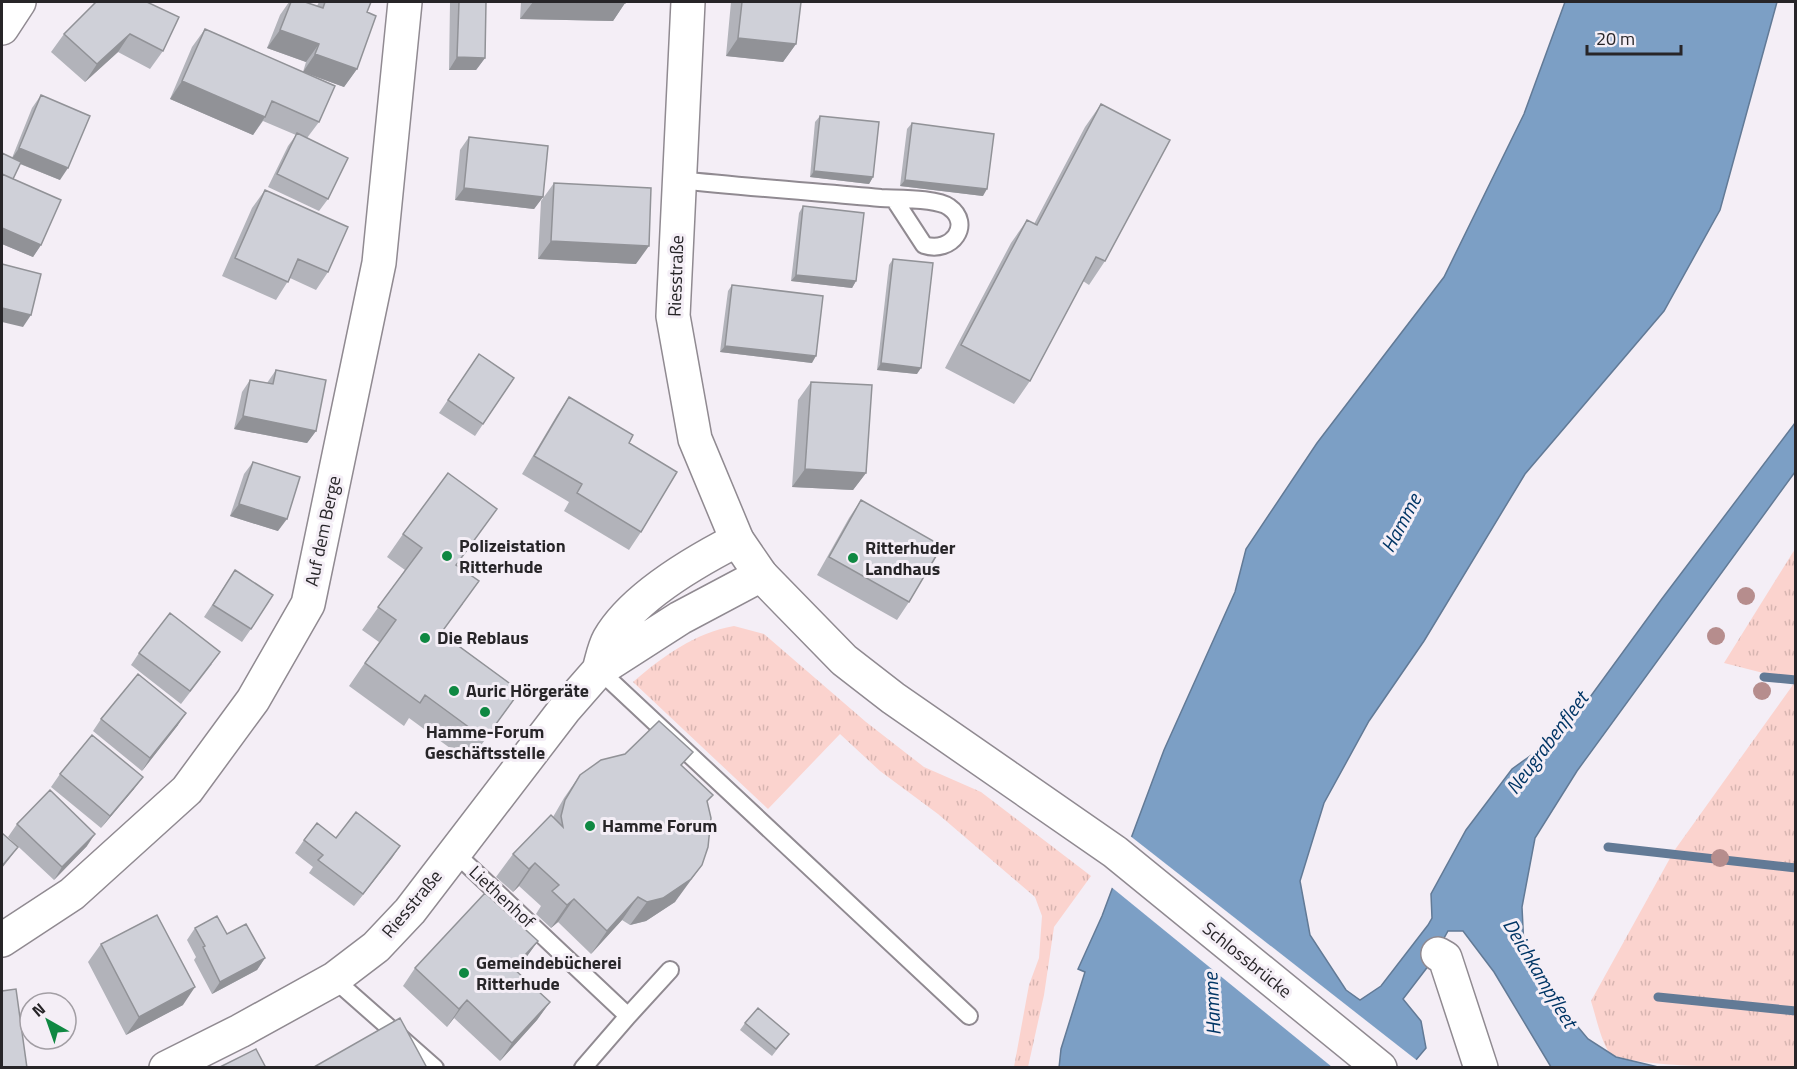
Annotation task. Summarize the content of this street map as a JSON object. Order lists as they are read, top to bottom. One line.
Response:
{"streets":{"street":["Riesstraße","Auf dem Berge","Schlossbrücke"],"lane":["Liethenhof"]},"crossings":[["Riesstraße","Liethenhof"],["Riesstraße","Schlossbrücke"]],"water":["Hamme","Neugrabenfleet","Deichkampfleet"],"places":["Polizeistation Ritterhude","Ritterhuder Landhaus","Die Reblaus","Auric Hörgeräte","Hamme-Forum Geschäftsstelle","Hamme Forum","Gemeindebücherei Ritterhude"],"scale_bar":"20 m","north":"top left"}
